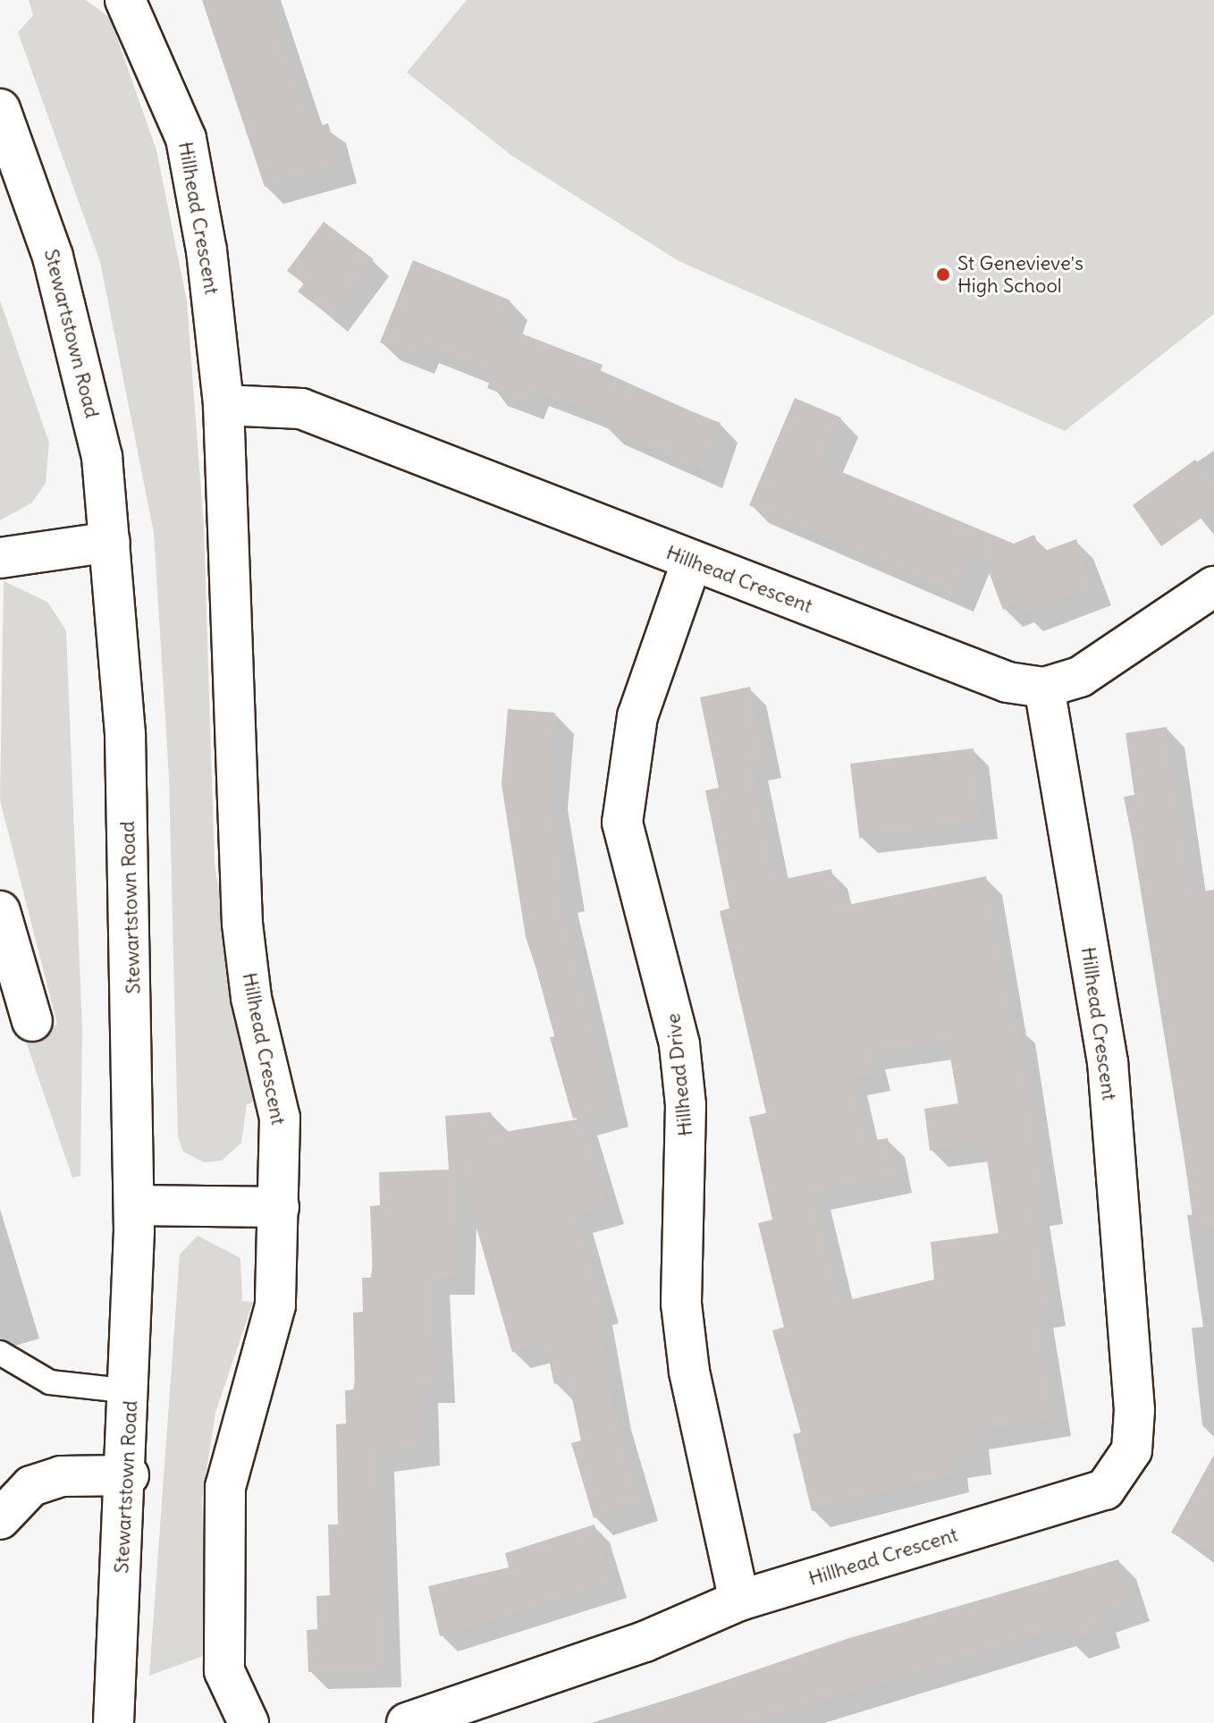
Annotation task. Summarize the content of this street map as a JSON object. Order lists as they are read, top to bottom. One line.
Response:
{"streets":{"street":["Hillhead Crescent","Stewartstown Road","Hillhead Drive"]},"crossings":[["Hillhead Crescent","Hillhead Drive"]],"places":["St Genevieve's High School"]}
